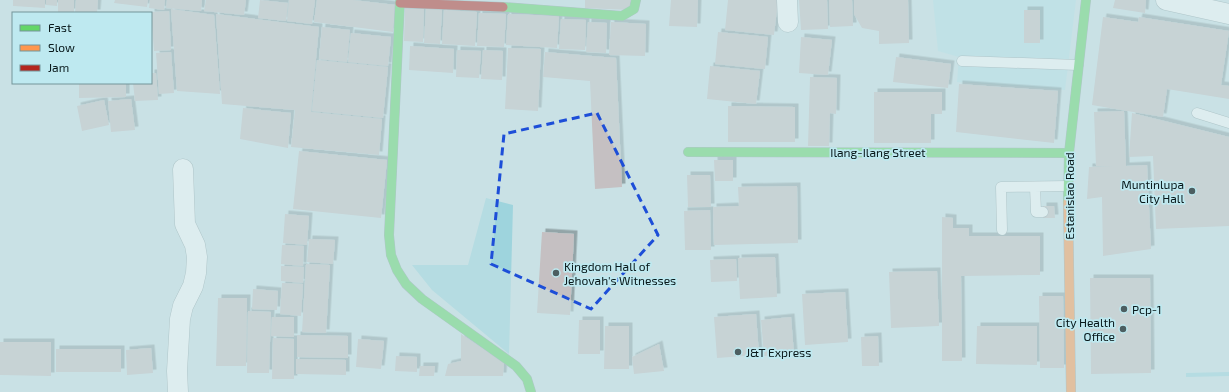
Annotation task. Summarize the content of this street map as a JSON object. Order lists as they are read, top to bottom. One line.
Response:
{"streets":{"street":["Ilang-Ilang Street","Estanislao Road"]},"crossings":[["Ilang-Ilang Street","Estanislao Road"]],"places":["Muntinlupa City Hall","Kingdom Hall of Jehovah's Witnesses","Pcp-1","City Health Office","J&T Express"],"legend":["Fast","Slow","Jam"]}
